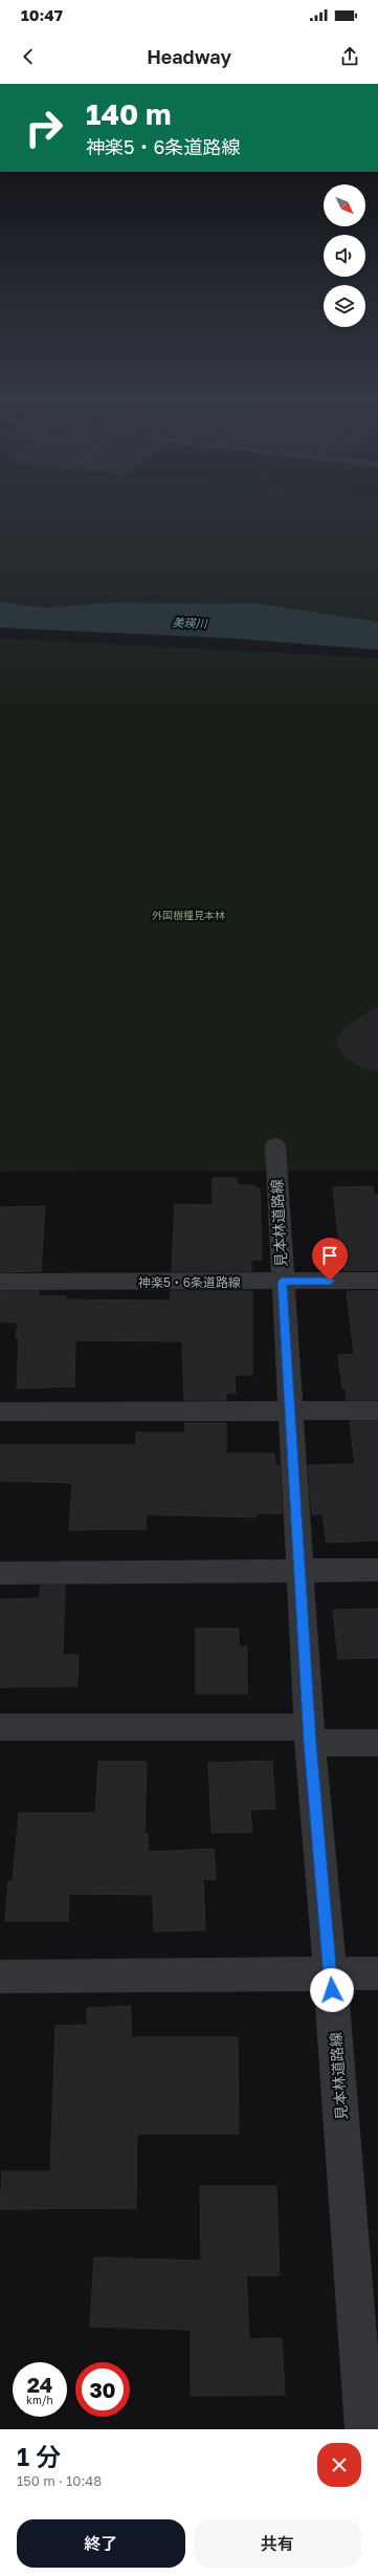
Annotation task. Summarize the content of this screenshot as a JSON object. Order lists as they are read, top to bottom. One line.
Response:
{"streets":{"street":["見本林道路線","神楽5・6条道路線"]},"crossings":[["見本林道路線","神楽5・6条道路線"]],"water":["美瑛川"],"parks":["外国樹種見本林"],"north":"bottom right","page":{"status":"10:47","header":"Headway","turn":["140 m","神楽5・6条道路線"],"speed":"24 km/h","limit":"30","heading":["1 分","150 m · 10:48"],"buttons":["終了","共有"]}}
